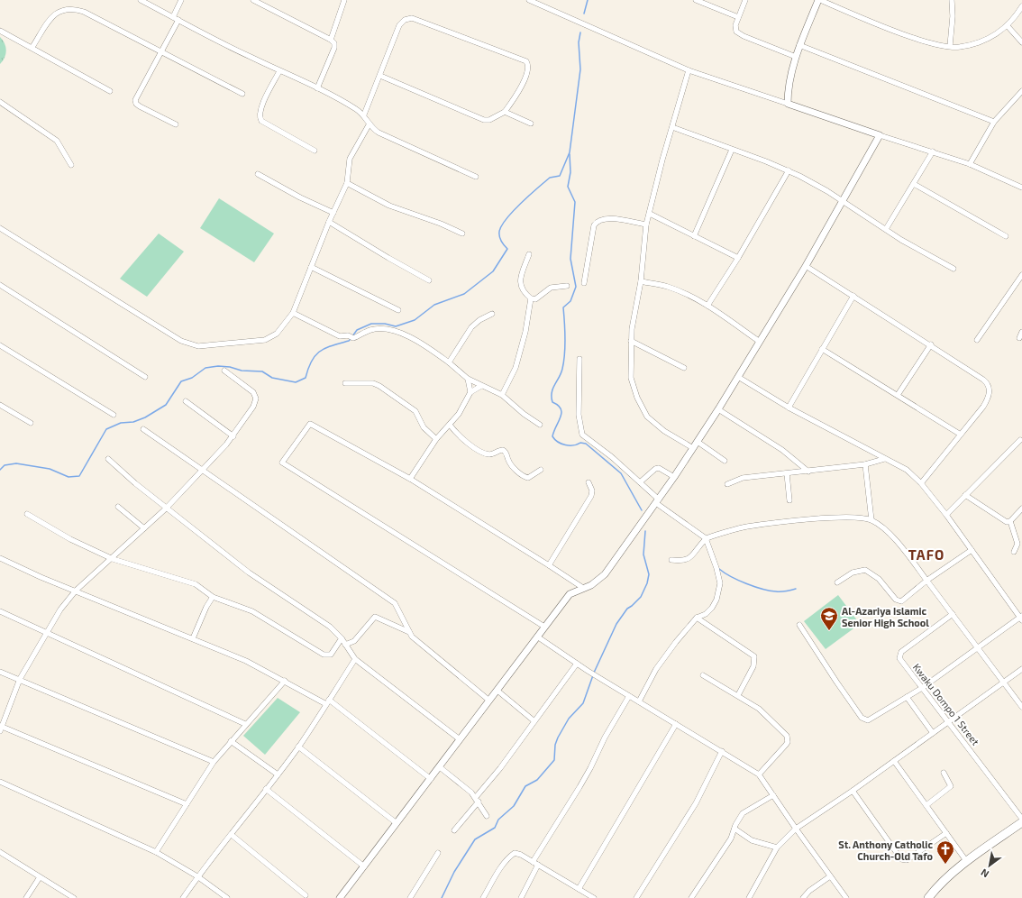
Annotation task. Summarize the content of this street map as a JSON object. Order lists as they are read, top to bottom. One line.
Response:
{"streets":{"street":["Kwaku Dompo 1 Street"]},"districts":["TAFO"],"places":{"school or university":["Al-Azariya Islamic Senior High School"],"church":["St. Anthony Catholic Church-Old Tafo"]},"north":"bottom left"}
